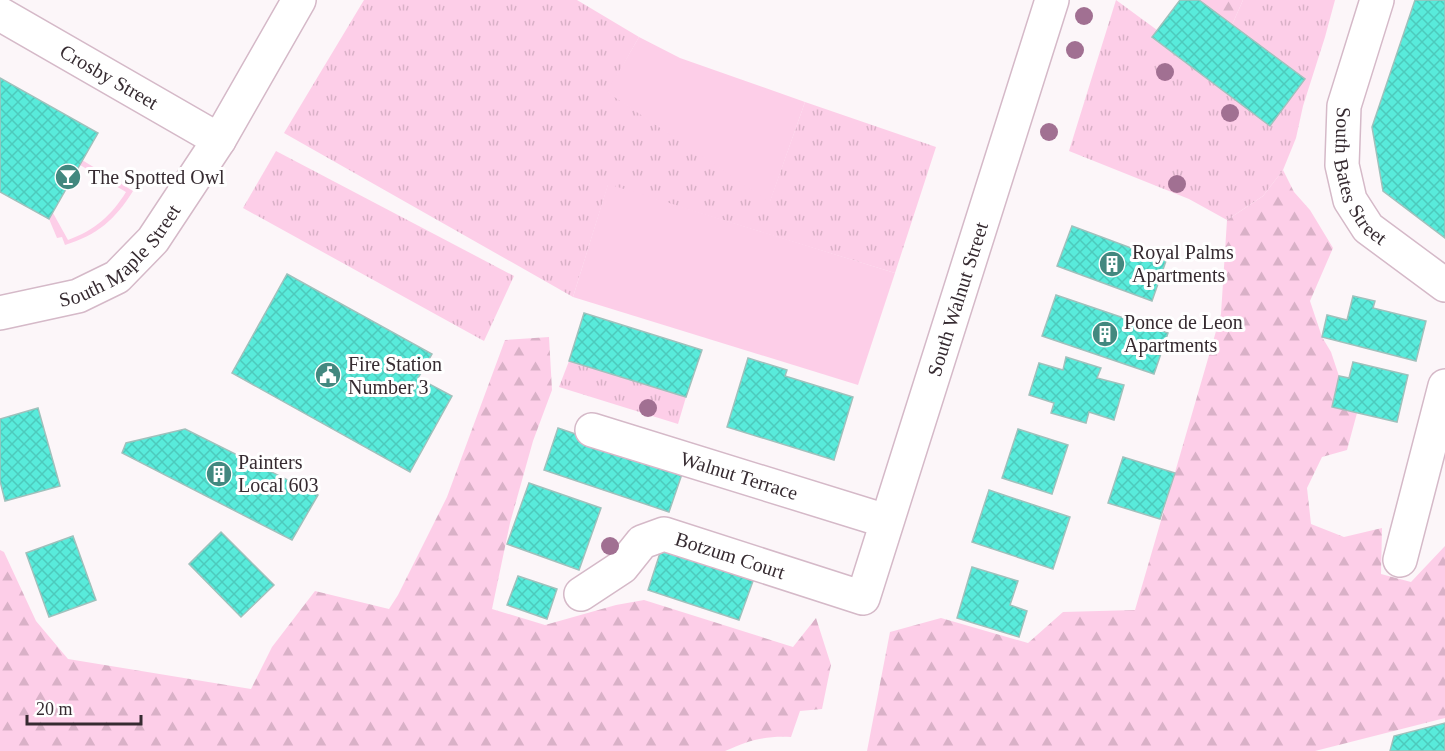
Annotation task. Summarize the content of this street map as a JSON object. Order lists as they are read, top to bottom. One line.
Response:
{"streets":{"street":["Crosby Street","South Bates Street","South Maple Street","South Walnut Street","Walnut Terrace","Botzum Court"]},"crossings":[["Crosby Street","South Maple Street"],["South Walnut Street","Walnut Terrace"],["South Walnut Street","Botzum Court"]],"places":{"bar":["The Spotted Owl"],"building":["Royal Palms Apartments","Ponce de Leon Apartments","Painters Local 603"],"public building":["Fire Station Number 3"]},"scale_bar":"20 m"}
